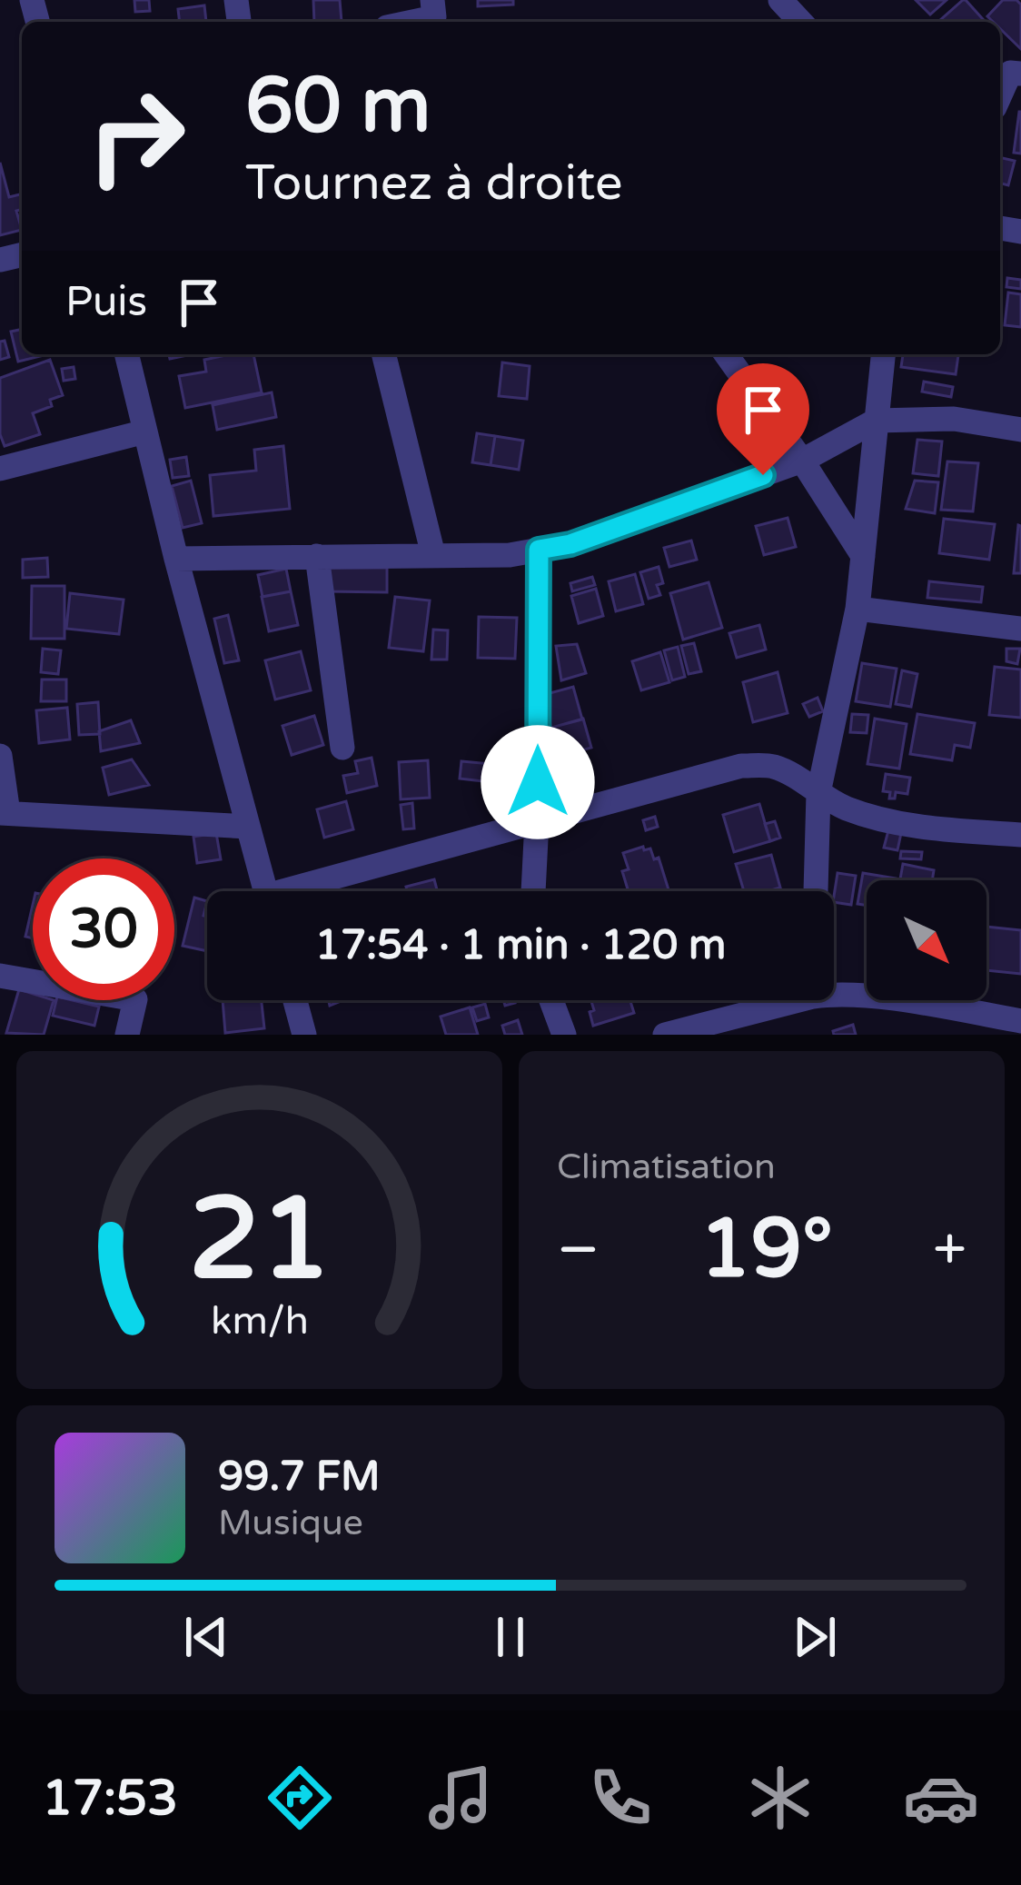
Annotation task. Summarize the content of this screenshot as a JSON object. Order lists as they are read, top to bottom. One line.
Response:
{"north":"bottom right","page":{"turn":["60 m","Tournez à droite"],"then":"Puis","limit":"30","trip":"17:54 · 1 min · 120 m","tile":"Climatisation","heat":["−","19°","+"],"song":["99.7 FM","Musique"],"tabs":"17:53","gauge":["21","km/h"]}}
